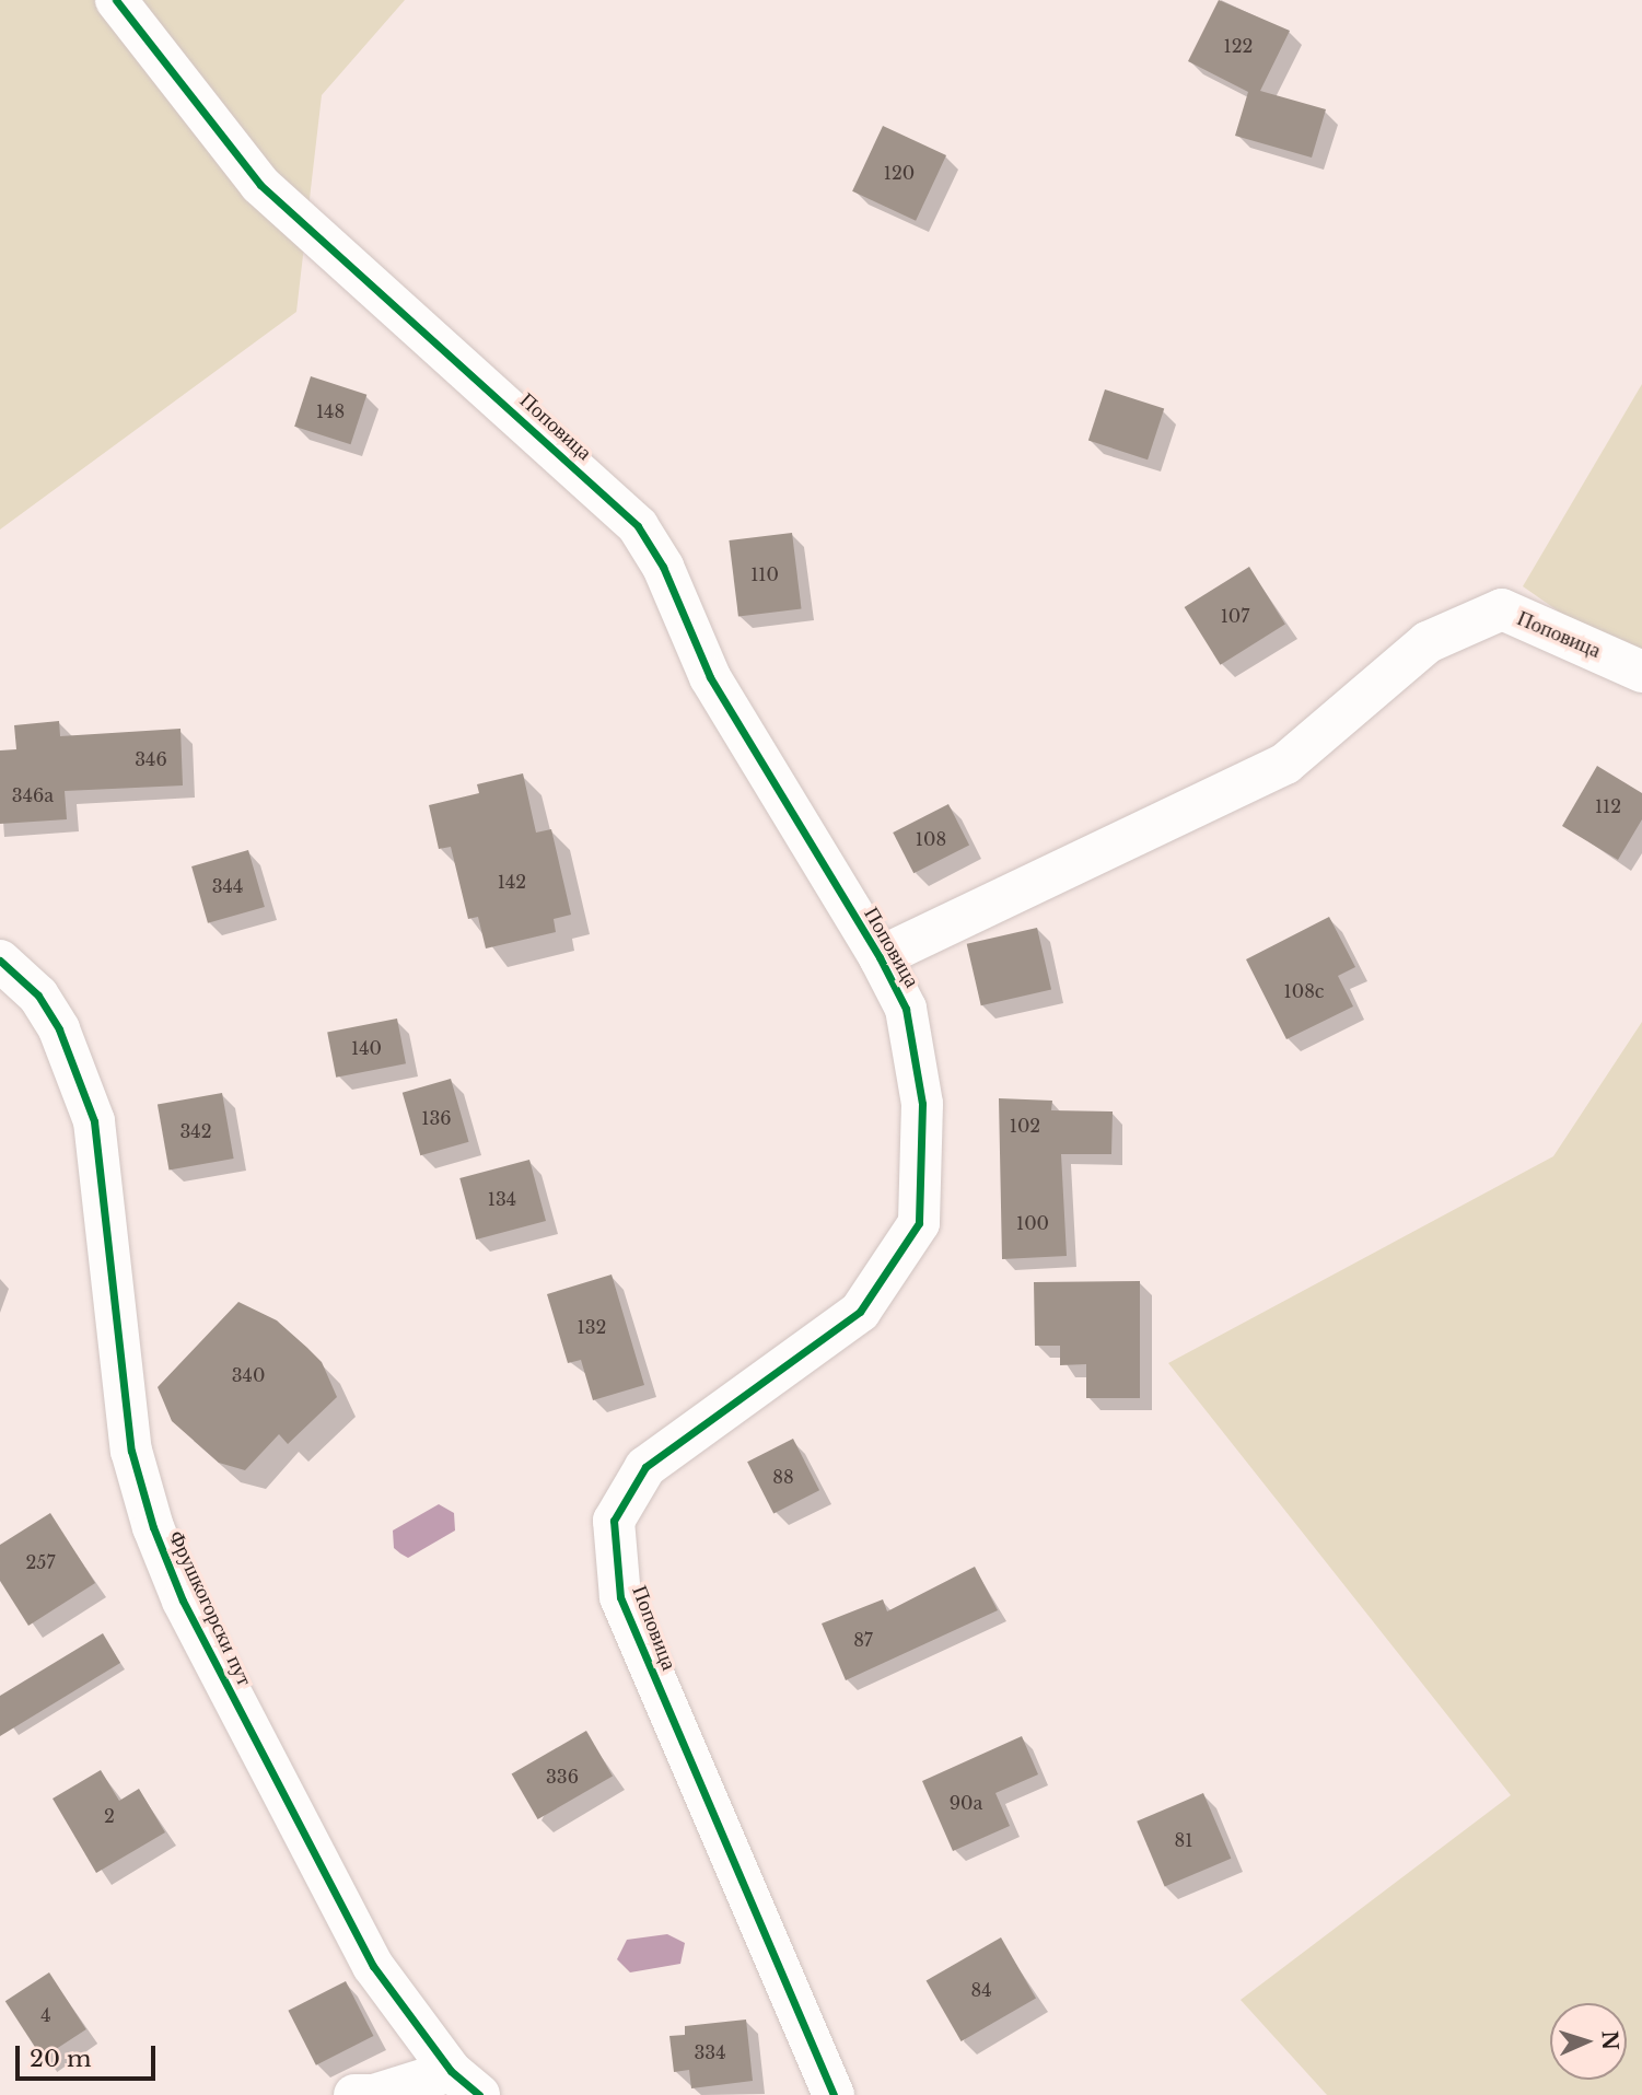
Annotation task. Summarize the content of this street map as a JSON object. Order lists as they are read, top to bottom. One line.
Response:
{"streets":{"street":["Поповица","Фрушкогорски пут"]},"house_numbers":["122","120","148","110","107","346","346a","112","108","142","344","108c","140","136","102","342","134","100","132","340","88","257","87","336","90a","2","81","84","4","334"],"scale_bar":"20 m","north":"right"}
